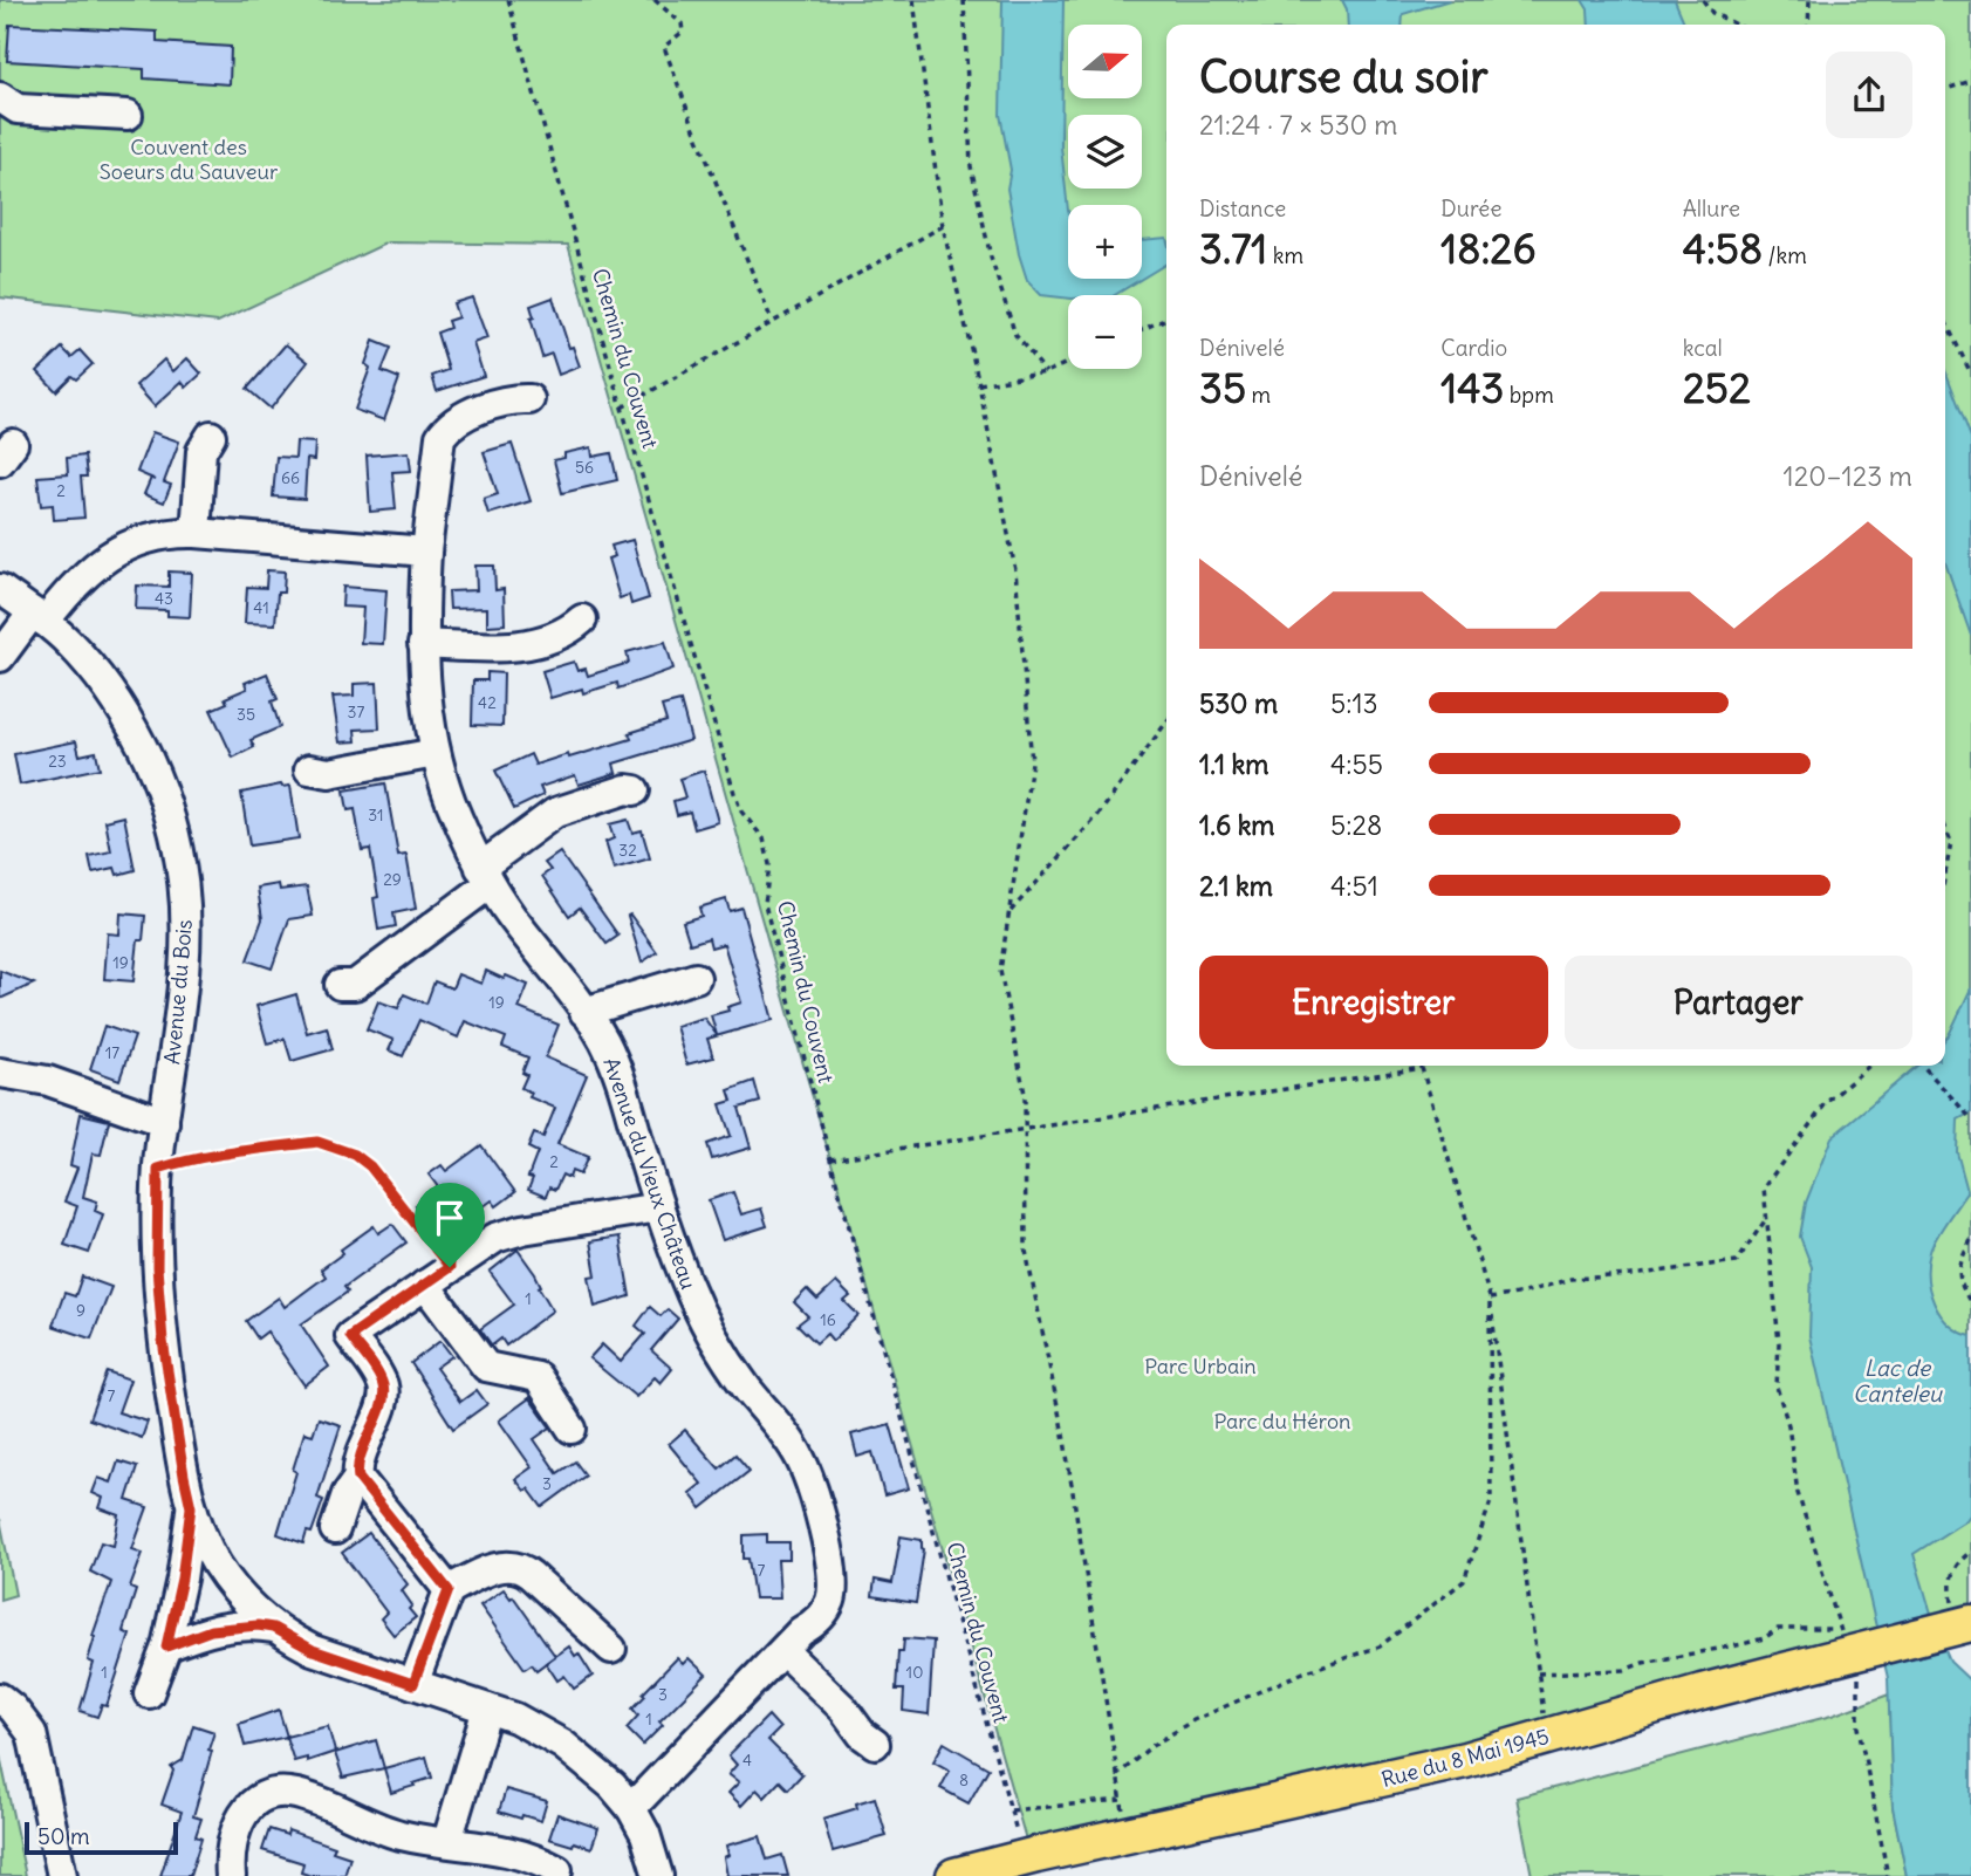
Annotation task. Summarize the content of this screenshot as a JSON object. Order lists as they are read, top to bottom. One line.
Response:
{"streets":{"main road":["Rue du 8 Mai 1945"],"street":["Avenue du Bois","Avenue du Vieux Château"],"path":["Chemin du Couvent"]},"crossings":[["Chemin du Couvent","Rue du 8 Mai 1945"],["Avenue du Bois","Avenue du Vieux Château"]],"water":["Lac de Canteleu"],"parks":["Couvent des Soeurs du Sauveur","Parc Urbain","Parc du Héron"],"house_numbers":["56","66","2","43","41","42","37","35","23","31","32","29","19","19","17","2","1","9","16","7","3","7","1","10","3","1","4","8"],"scale_bar":"50 m","north":"right","page":{"map_buttons":["+","−"],"heading":["Course du soir","21:24 · 7 × 530 m"],"stats":[["Distance","3.71 km"],["Durée","18:26"],["Allure","4:58 /km"],["Dénivelé","35 m"],["Cardio","143 bpm"],["kcal","252"]],"chart":["Dénivelé","120–123 m"],"list":[{"name":"530 m","note":"5:13"},{"name":"1.1 km","note":"4:55"},{"name":"1.6 km","note":"5:28"},{"name":"2.1 km","note":"4:51"}],"buttons":["Enregistrer","Partager"],"scale":"50 m"}}
